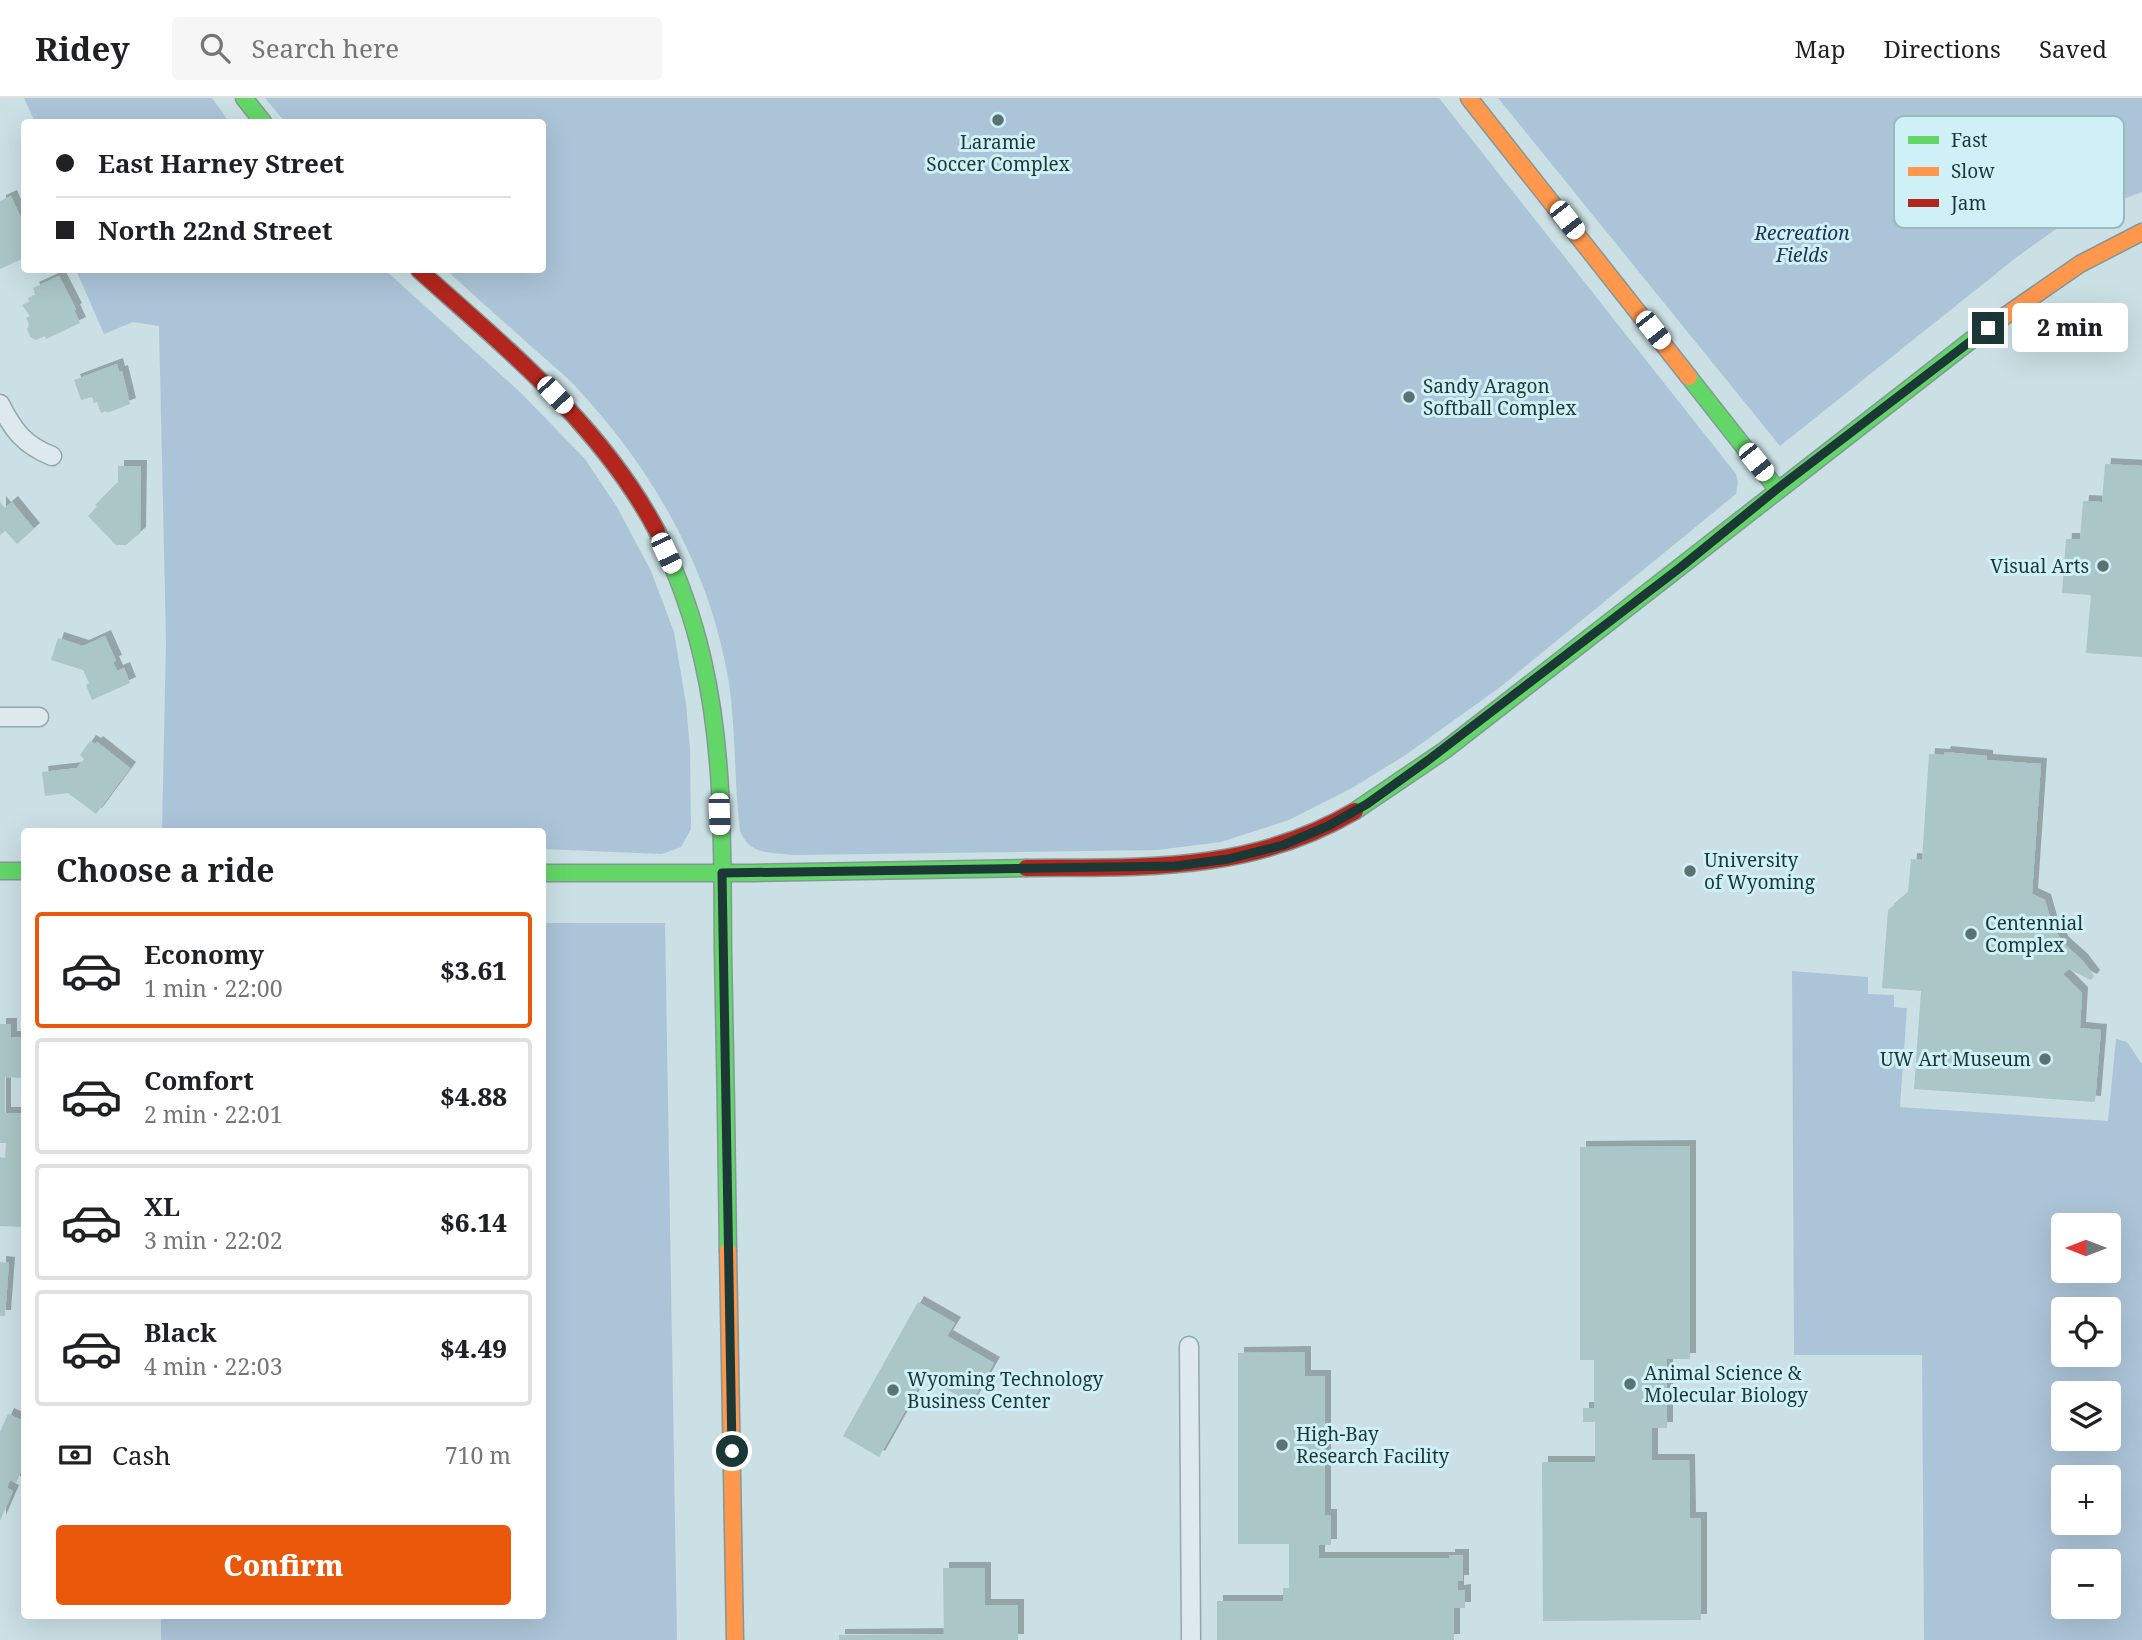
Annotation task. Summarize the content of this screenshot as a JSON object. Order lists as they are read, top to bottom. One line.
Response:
{"parks":["Recreation Fields"],"places":["Laramie Soccer Complex","Sandy Aragon Softball Complex","Visual Arts","University of Wyoming","Centennial Complex","UW Art Museum","Animal Science & Molecular Biology","Wyoming Technology Business Center","High-Bay Research Facility"],"legend":["Fast","Slow","Jam"],"north":"left","page":{"header":"Ridey","search":"Search here","nav":["Map","Directions","Saved"],"banner":["East Harney Street","North 22nd Street"],"bubble":"2 min","heading":"Choose a ride","list":[{"name":"Economy","note":"1 min · 22:00","value":"$3.61"},{"name":"Comfort","note":"2 min · 22:01","value":"$4.88"},{"name":"XL","note":"3 min · 22:02","value":"$6.14"},{"name":"Black","note":"4 min · 22:03","value":"$4.49"}],"map_buttons":["+","−"],"pay":["Cash","710 m"],"buttons":"Confirm"}}
